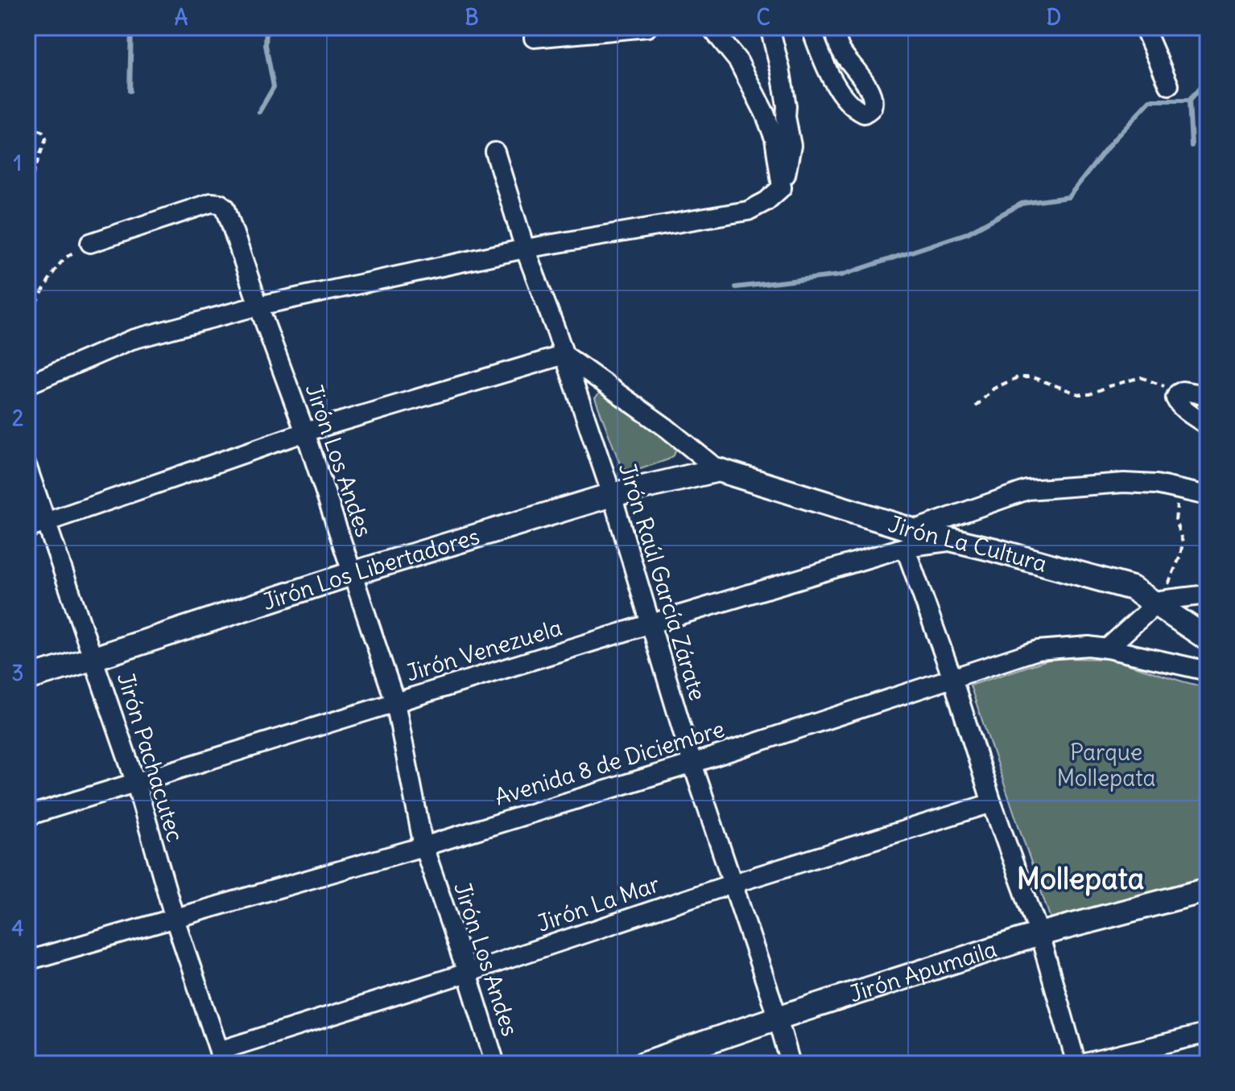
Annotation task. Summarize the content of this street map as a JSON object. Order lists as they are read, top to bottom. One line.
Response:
{"streets":{"street":["Jirón Los Andes","Jirón La Cultura","Jirón Los Libertadores","Jirón Raúl García Zárate","Jirón Venezuela","Jirón Pachacutec","Avenida 8 de Diciembre","Jirón La Mar","Jirón Apumaila"]},"crossings":[["Jirón Los Andes","Jirón Los Libertadores"],["Jirón Los Andes","Jirón Venezuela"],["Jirón Los Andes","Avenida 8 de Diciembre"],["Jirón Los Andes","Jirón La Mar"],["Jirón La Cultura","Jirón Los Libertadores"],["Jirón La Cultura","Jirón Venezuela"],["Jirón Los Libertadores","Jirón Raúl García Zárate"],["Jirón Los Libertadores","Jirón Pachacutec"],["Jirón Raúl García Zárate","Jirón Venezuela"],["Jirón Raúl García Zárate","Avenida 8 de Diciembre"],["Jirón Raúl García Zárate","Jirón La Mar"],["Jirón Raúl García Zárate","Jirón Apumaila"],["Jirón Venezuela","Jirón Pachacutec"],["Jirón Pachacutec","Avenida 8 de Diciembre"],["Jirón Pachacutec","Jirón La Mar"]],"districts":["Mollepata"],"parks":["Parque Mollepata"],"grid":{"columns":["A","B","C","D"],"rows":["1","2","3","4"]}}
